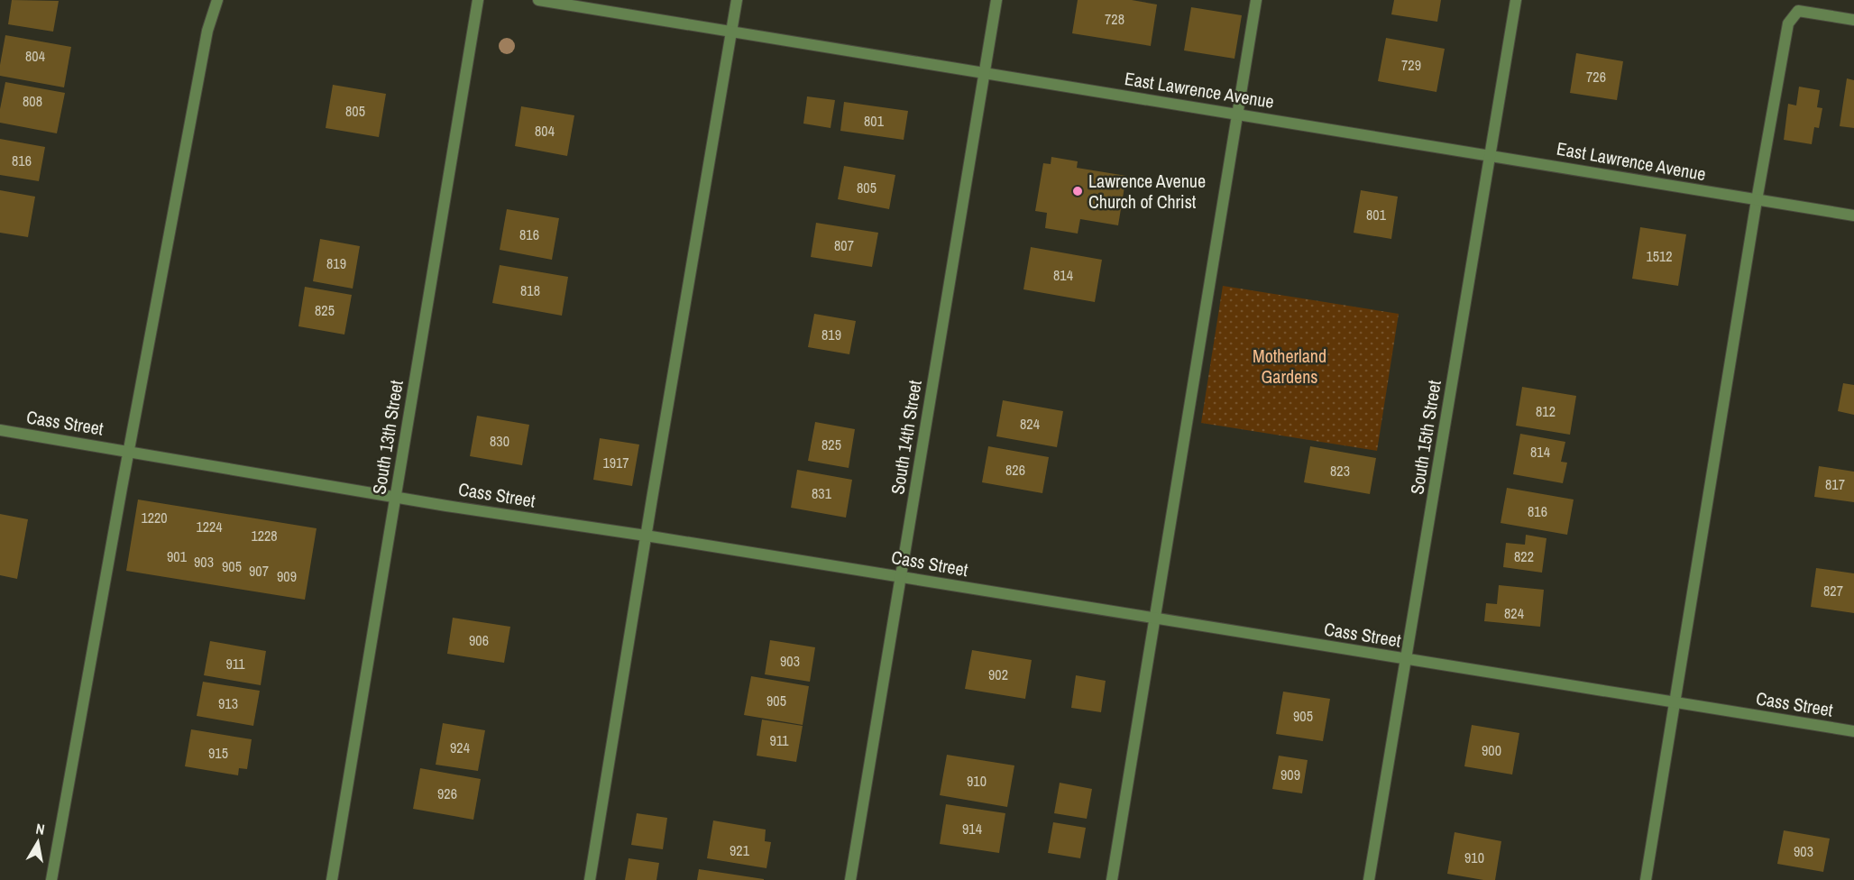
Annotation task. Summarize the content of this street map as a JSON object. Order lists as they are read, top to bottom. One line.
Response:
{"streets":{"street":["East Lawrence Avenue","Cass Street","South 13th Street","South 14th Street","South 15th Street"]},"crossings":[["East Lawrence Avenue","South 14th Street"],["East Lawrence Avenue","South 15th Street"],["Cass Street","South 13th Street"],["Cass Street","South 14th Street"],["Cass Street","South 15th Street"]],"parks":["Motherland Gardens"],"places":["Lawrence Avenue Church of Christ"],"house_numbers":["728","804","729","726","808","805","801","804","816","805","801","816","807","1512","819","814","818","825","819","812","824","830","825","814","1917","826","823","817","831","816","1220","1224","1228","901","822","903","905","907","909","827","824","906","903","911","902","905","913","905","911","924","900","915","909","910","926","914","921","903","910"],"north":"top"}
